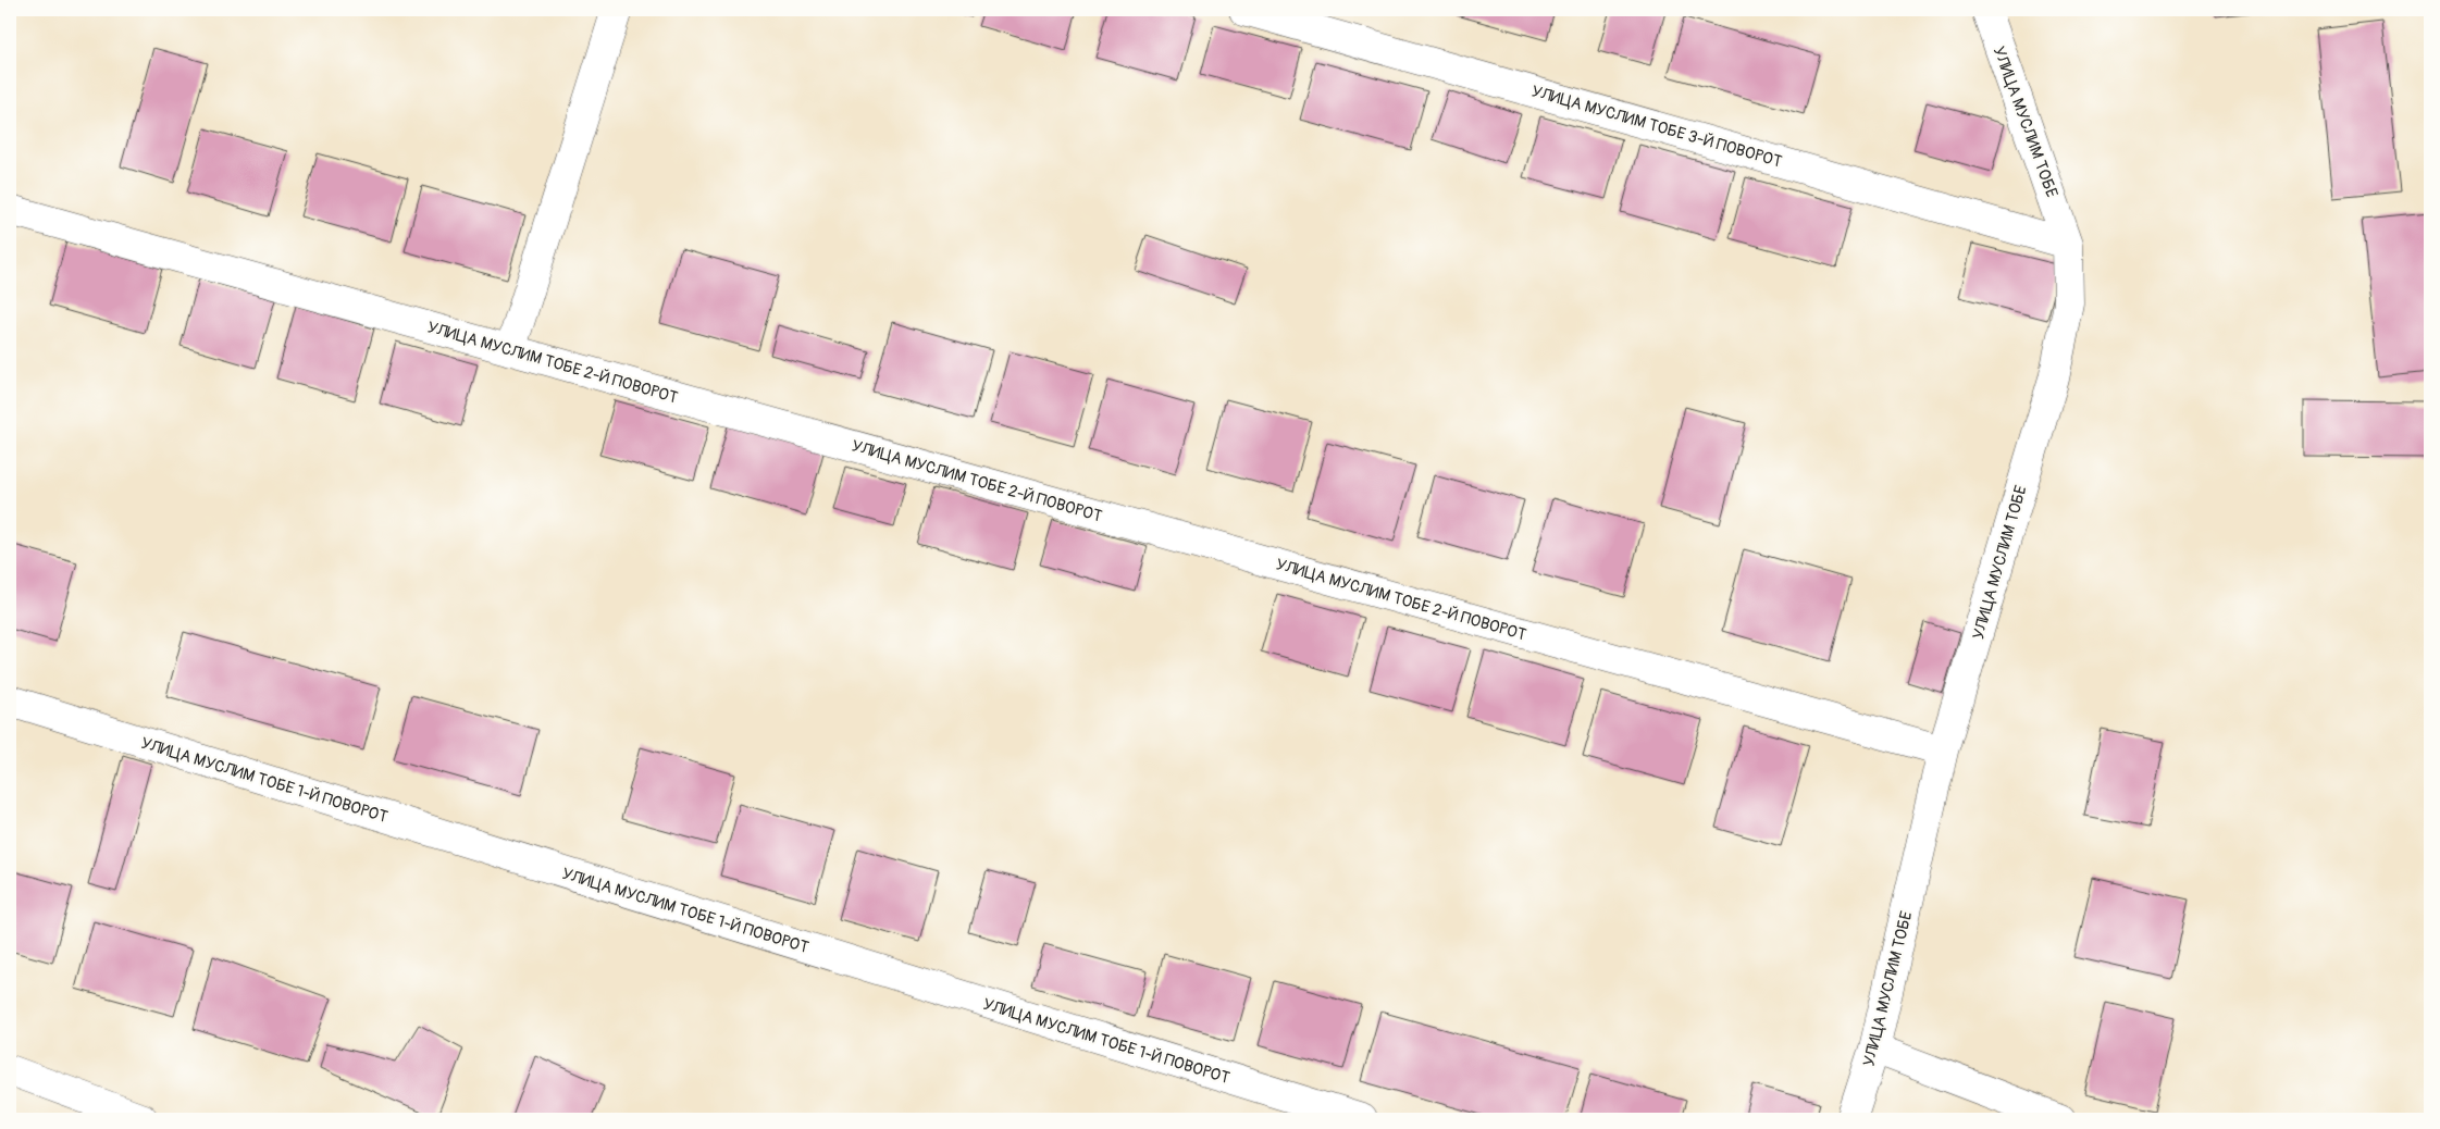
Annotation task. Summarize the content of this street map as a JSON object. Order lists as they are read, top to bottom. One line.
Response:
{"streets":{"street":["УЛИЦА МУСЛИМ ТОБЕ","УЛИЦА МУСЛИМ ТОБЕ 3-Й ПОВОРОТ","УЛИЦА МУСЛИМ ТОБЕ 2-Й ПОВОРОТ","УЛИЦА МУСЛИМ ТОБЕ 1-Й ПОВОРОТ"]},"crossings":[["УЛИЦА МУСЛИМ ТОБЕ","УЛИЦА МУСЛИМ ТОБЕ 3-Й ПОВОРОТ"],["УЛИЦА МУСЛИМ ТОБЕ","УЛИЦА МУСЛИМ ТОБЕ 2-Й ПОВОРОТ"]]}
